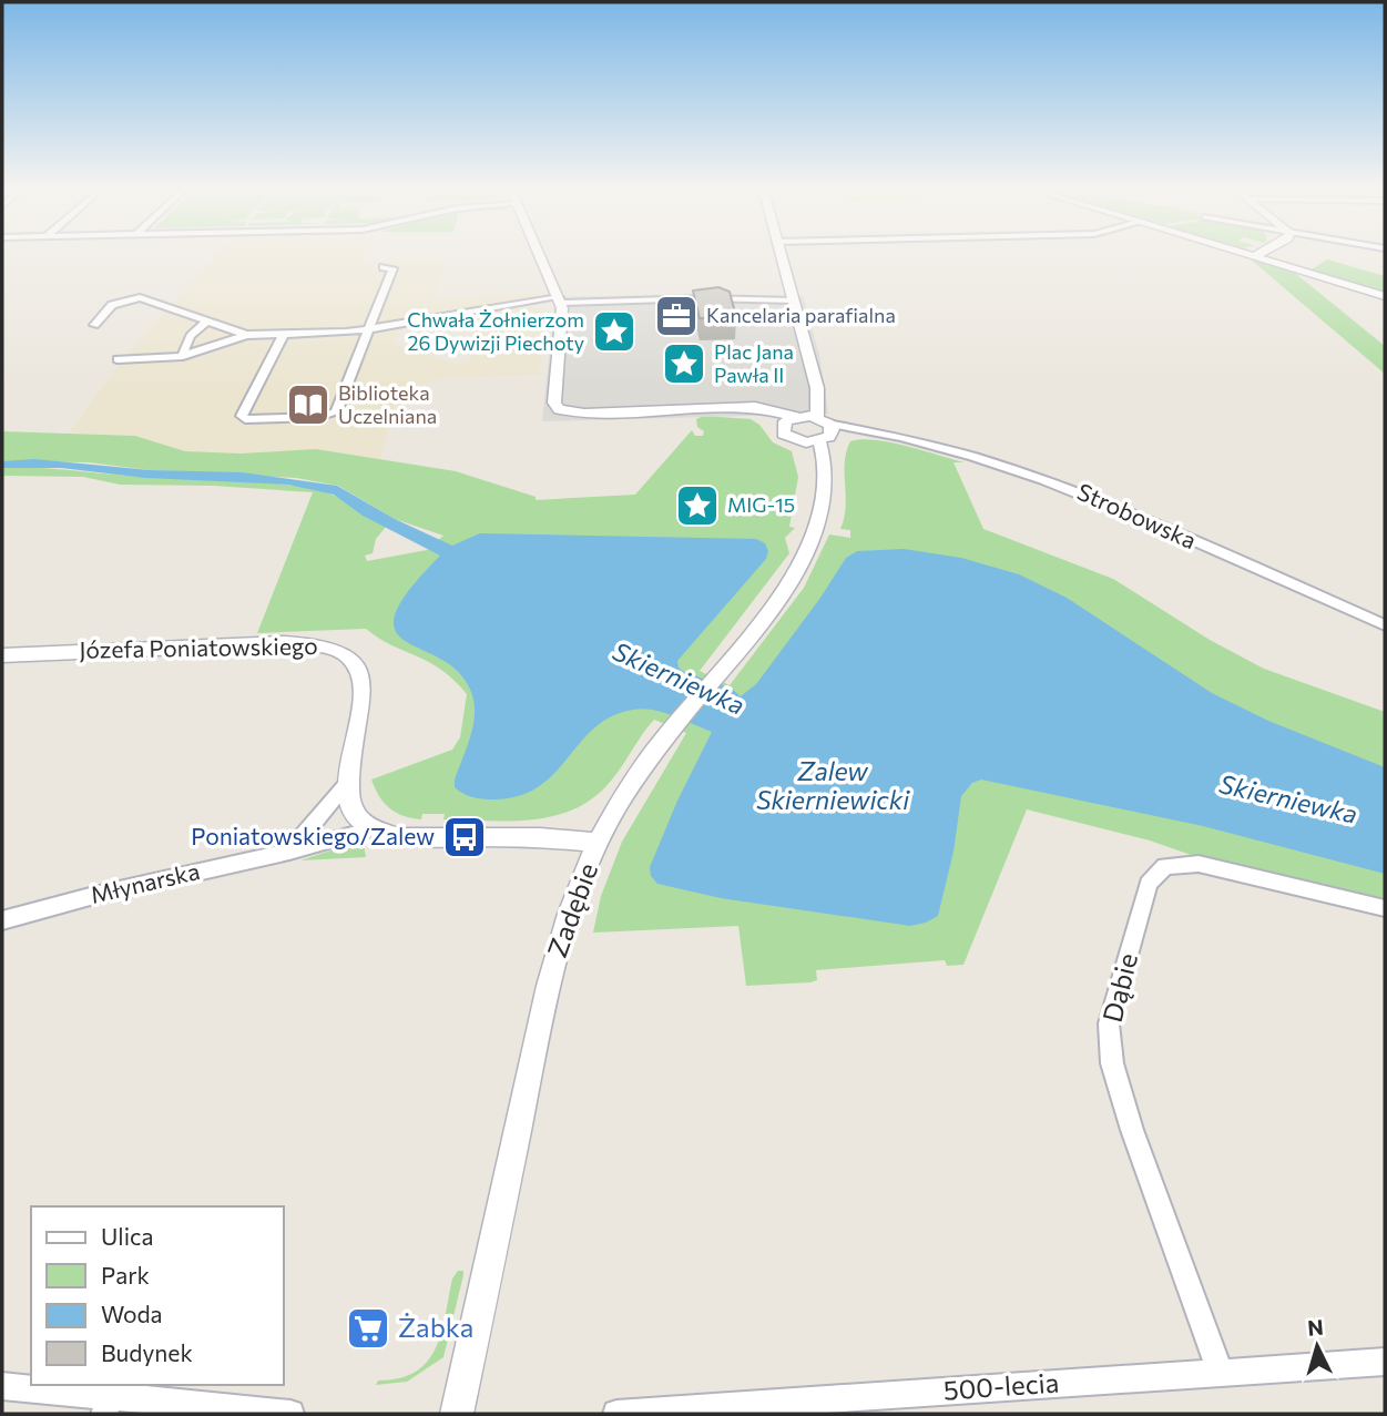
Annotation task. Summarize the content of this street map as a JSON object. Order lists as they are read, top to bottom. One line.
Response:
{"streets":{"street":["Strobowska","Józefa Poniatowskiego","Młynarska","Zadębie","Dąbie","500-lecia"]},"crossings":[["Józefa Poniatowskiego","Młynarska"],["Dąbie","500-lecia"]],"water":["Skierniewka","Zalew Skierniewicki"],"places":{"office":["Kancelaria parafialna"],"place":["Chwała Żołnierzom 26 Dywizji Piechoty","Plac Jana Pawła II","MIG-15"],"library":["Biblioteka Uczelniana"],"bus stop":["Poniatowskiego/Zalew"],"supermarket":["Żabka"]},"legend":["Ulica","Park","Woda","Budynek"],"north":"top"}
